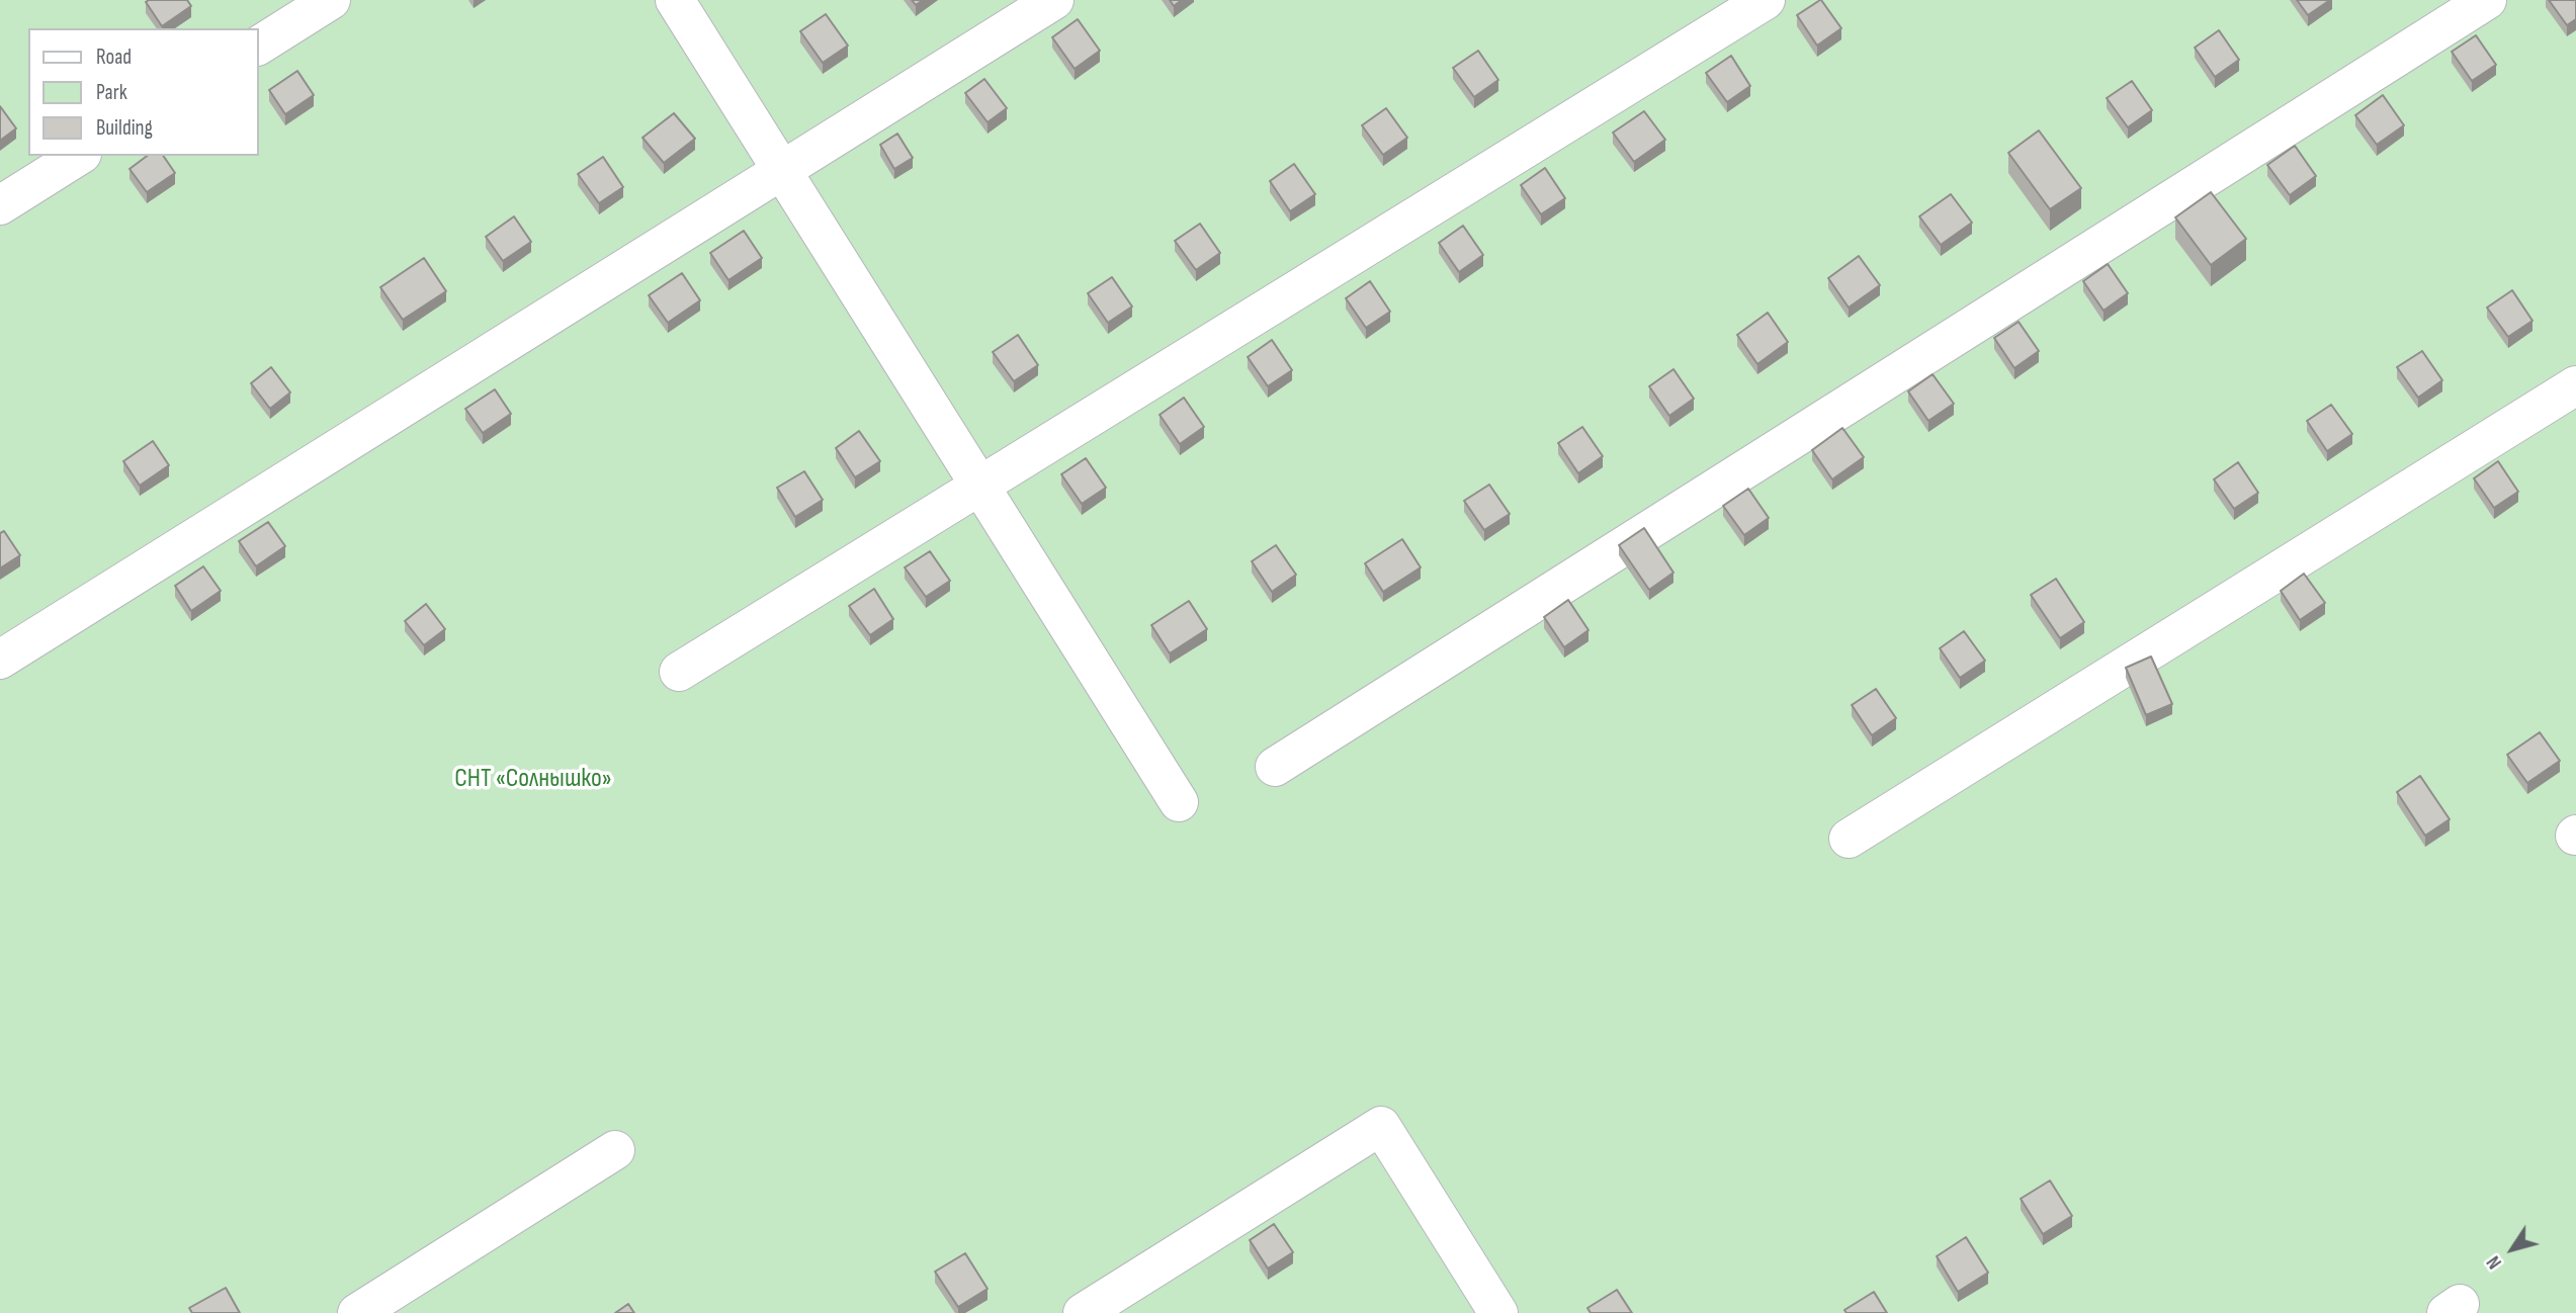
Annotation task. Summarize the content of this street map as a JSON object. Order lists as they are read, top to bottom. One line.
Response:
{"parks":["СНТ «Солнышко»"],"legend":["Road","Park","Building"],"north":"bottom left"}
